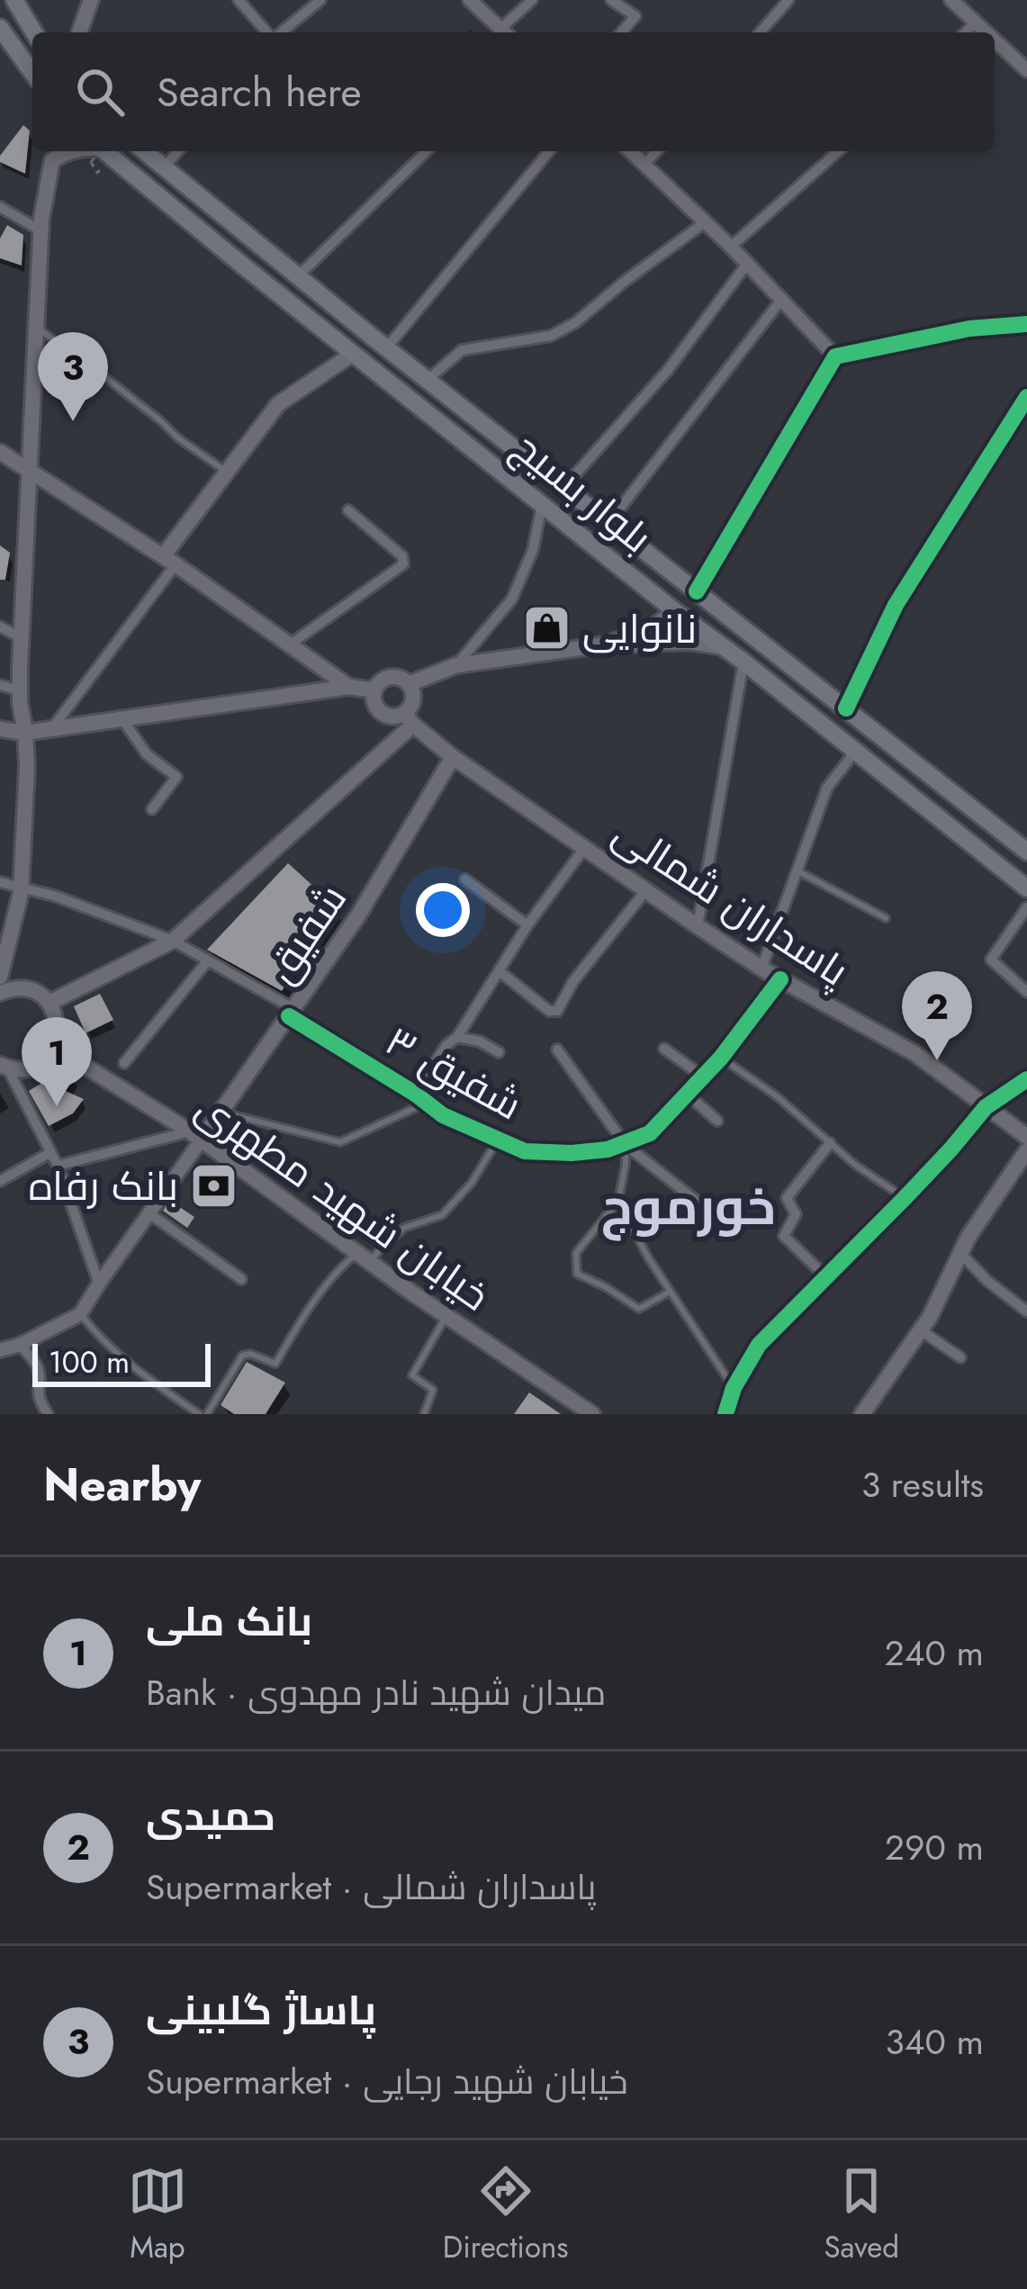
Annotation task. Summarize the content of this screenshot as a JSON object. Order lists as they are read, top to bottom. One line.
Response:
{"streets":{"main road":["بلوار بسیج","پاسداران شمالی","شفیق","خیابان شهید مطهری"],"street":["شفیق ۳"]},"crossings":[["پاسداران شمالی","شفیق"],["پاسداران شمالی","شفیق ۳"],["شفیق","شفیق ۳"],["شفیق","خیابان شهید مطهری"]],"districts":["خورموج"],"places":{"shop":["نانوایی"],"bank":["بانک رفاه"]},"scale_bar":"100 m","page":{"search":"Search here","pins":["3","2","1"],"scale":"100 m","heading":["Nearby","3 results"],"list":[{"mark":"1","name":"بانک ملی","note":"Bank · میدان شهید نادر مهدوی","value":"240 m"},{"mark":"2","name":"حمیدی","note":"Supermarket · پاسداران شمالی","value":"290 m"},{"mark":"3","name":"پاساژ گلبینی","note":"Supermarket · خیابان شهید رجایی","value":"340 m"}],"nav":["Map","Directions","Saved"]}}
